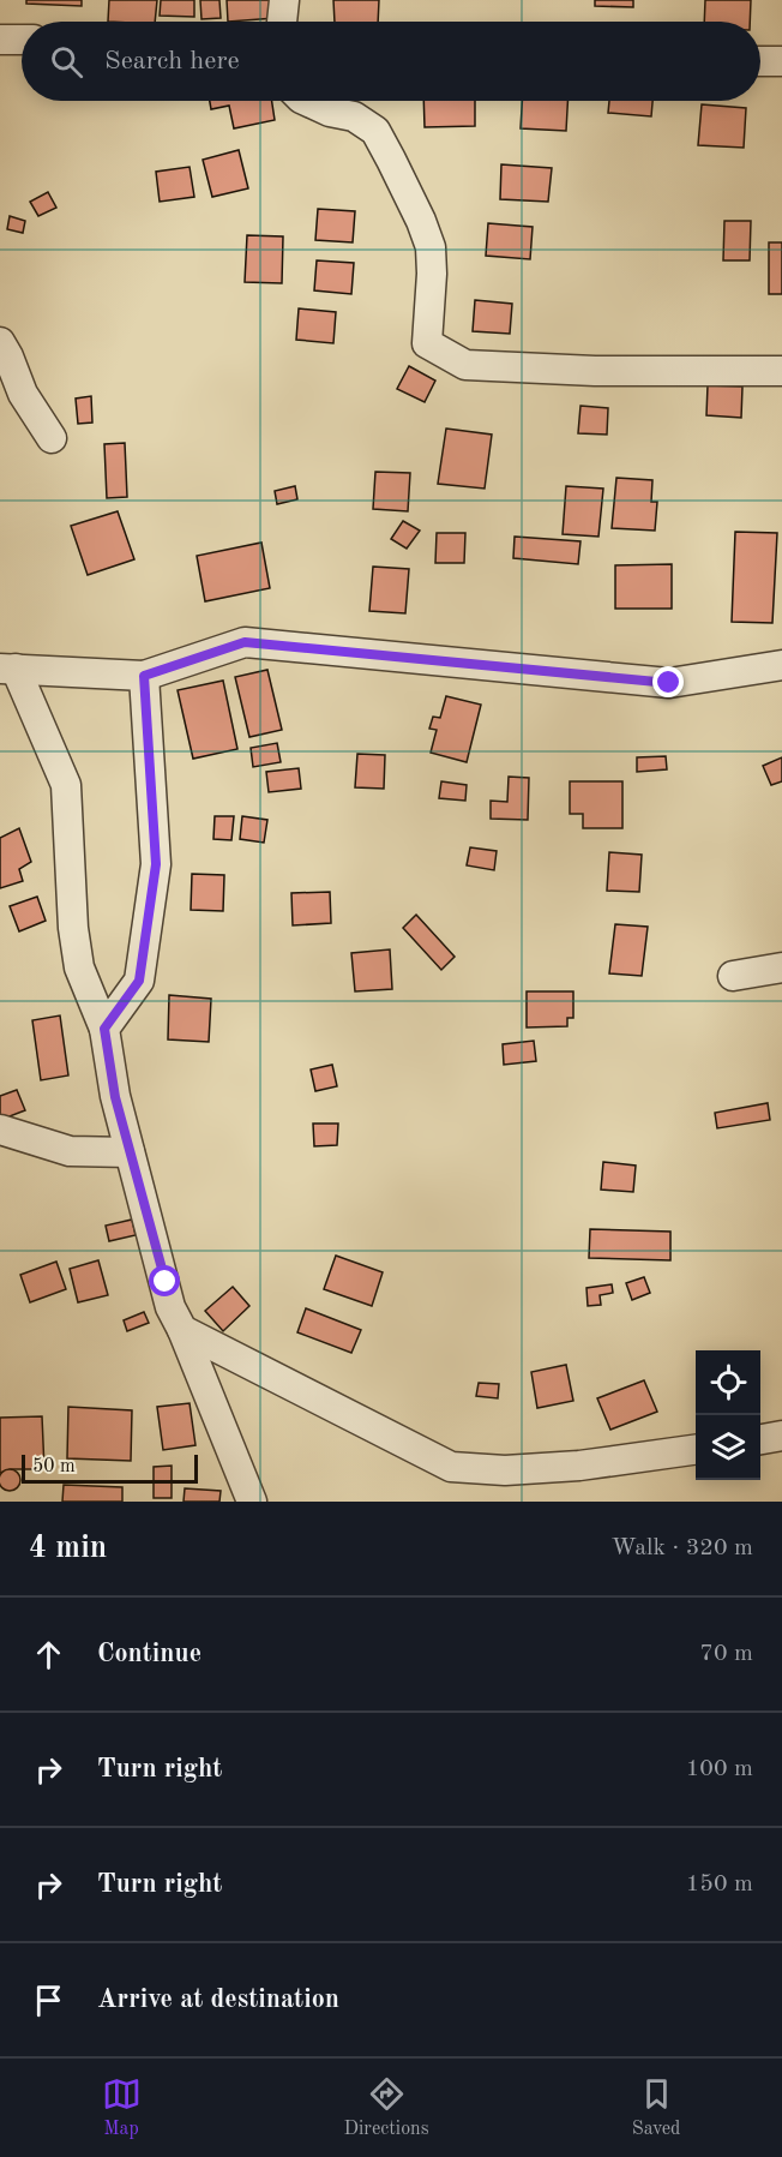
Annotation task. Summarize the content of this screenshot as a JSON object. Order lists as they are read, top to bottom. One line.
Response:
{"scale_bar":"50 m","page":{"search":"Search here","scale":"50 m","heading":["4 min","Walk · 320 m"],"list":[["Continue","70 m"],["Turn right","100 m"],["Turn right","150 m"],"Arrive at destination"],"nav":["Map","Directions","Saved"]}}
